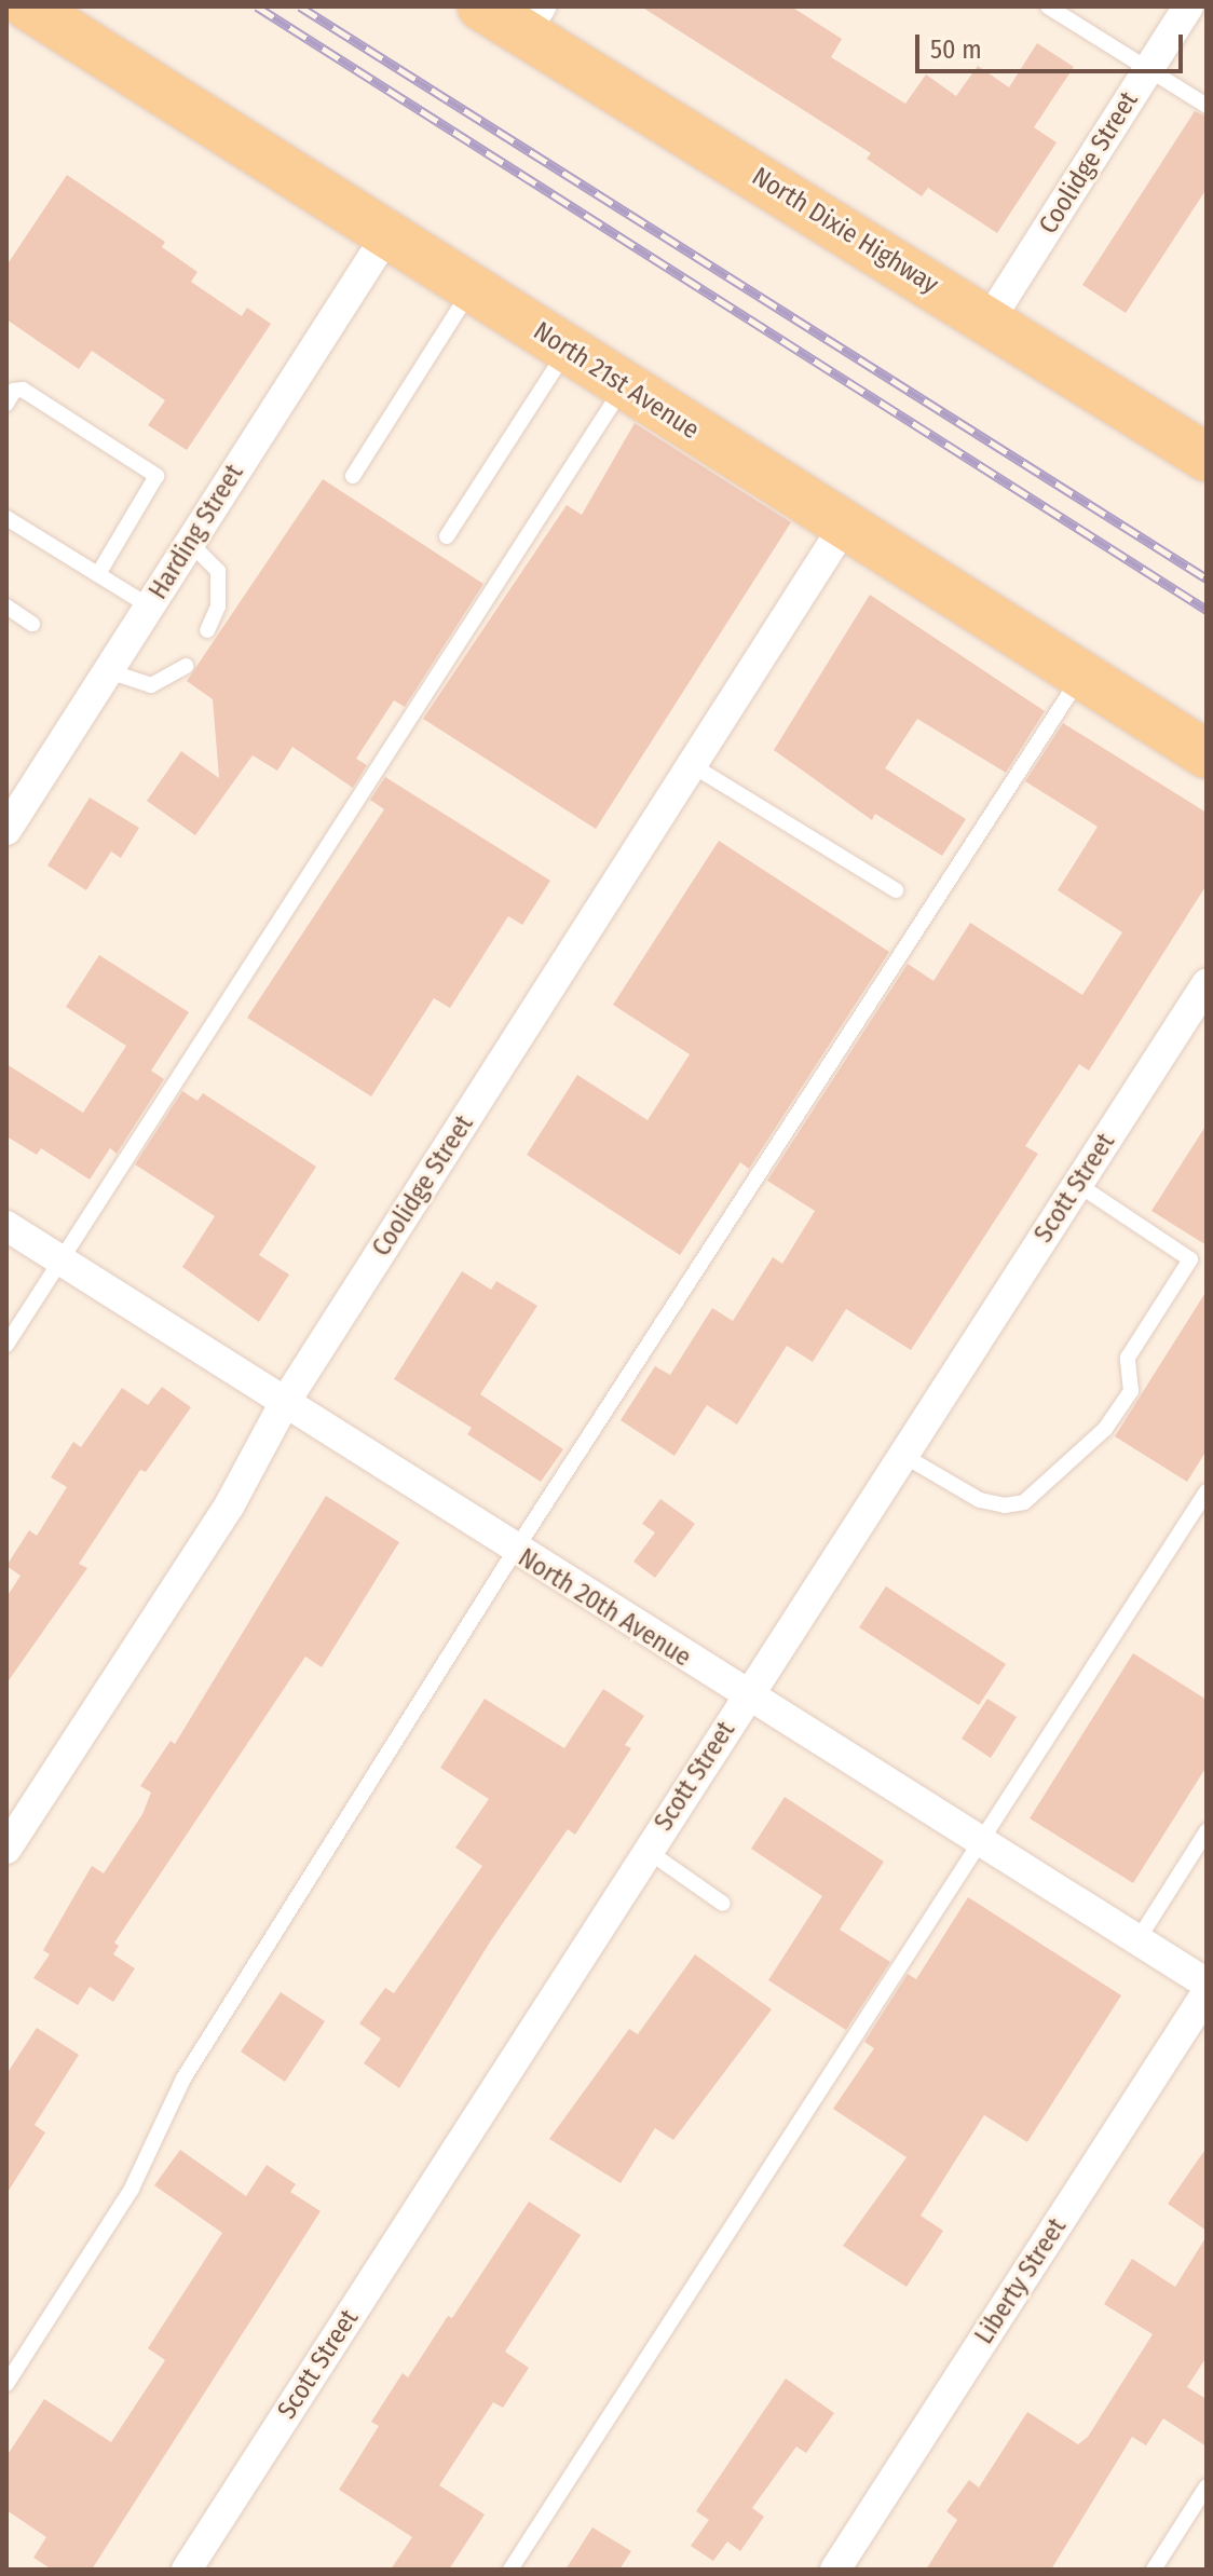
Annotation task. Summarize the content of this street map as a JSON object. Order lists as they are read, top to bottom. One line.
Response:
{"streets":{"main road":["North Dixie Highway","North 21st Avenue"],"street":["Coolidge Street","Harding Street","Scott Street","North 20th Avenue","Liberty Street"]},"crossings":[["Coolidge Street","North Dixie Highway"],["Coolidge Street","North 21st Avenue"],["Coolidge Street","North 20th Avenue"],["North 21st Avenue","Harding Street"],["Scott Street","North 20th Avenue"]],"scale_bar":"50 m"}
